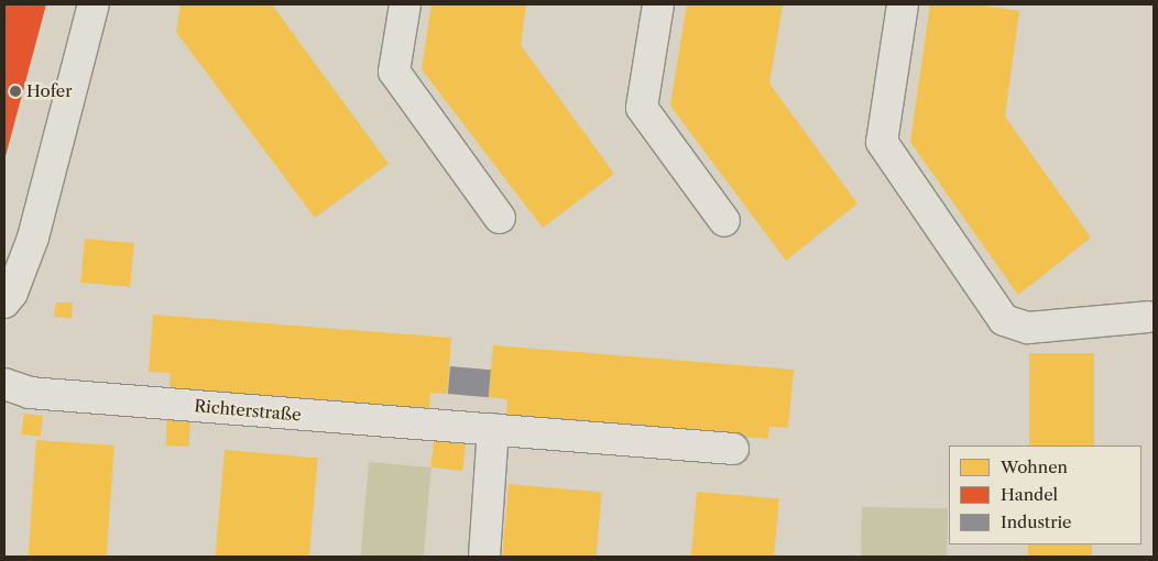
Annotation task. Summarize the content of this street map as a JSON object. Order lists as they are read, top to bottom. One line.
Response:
{"streets":{"street":["Richterstraße"]},"places":["Hofer"],"legend":["Wohnen","Handel","Industrie"]}
